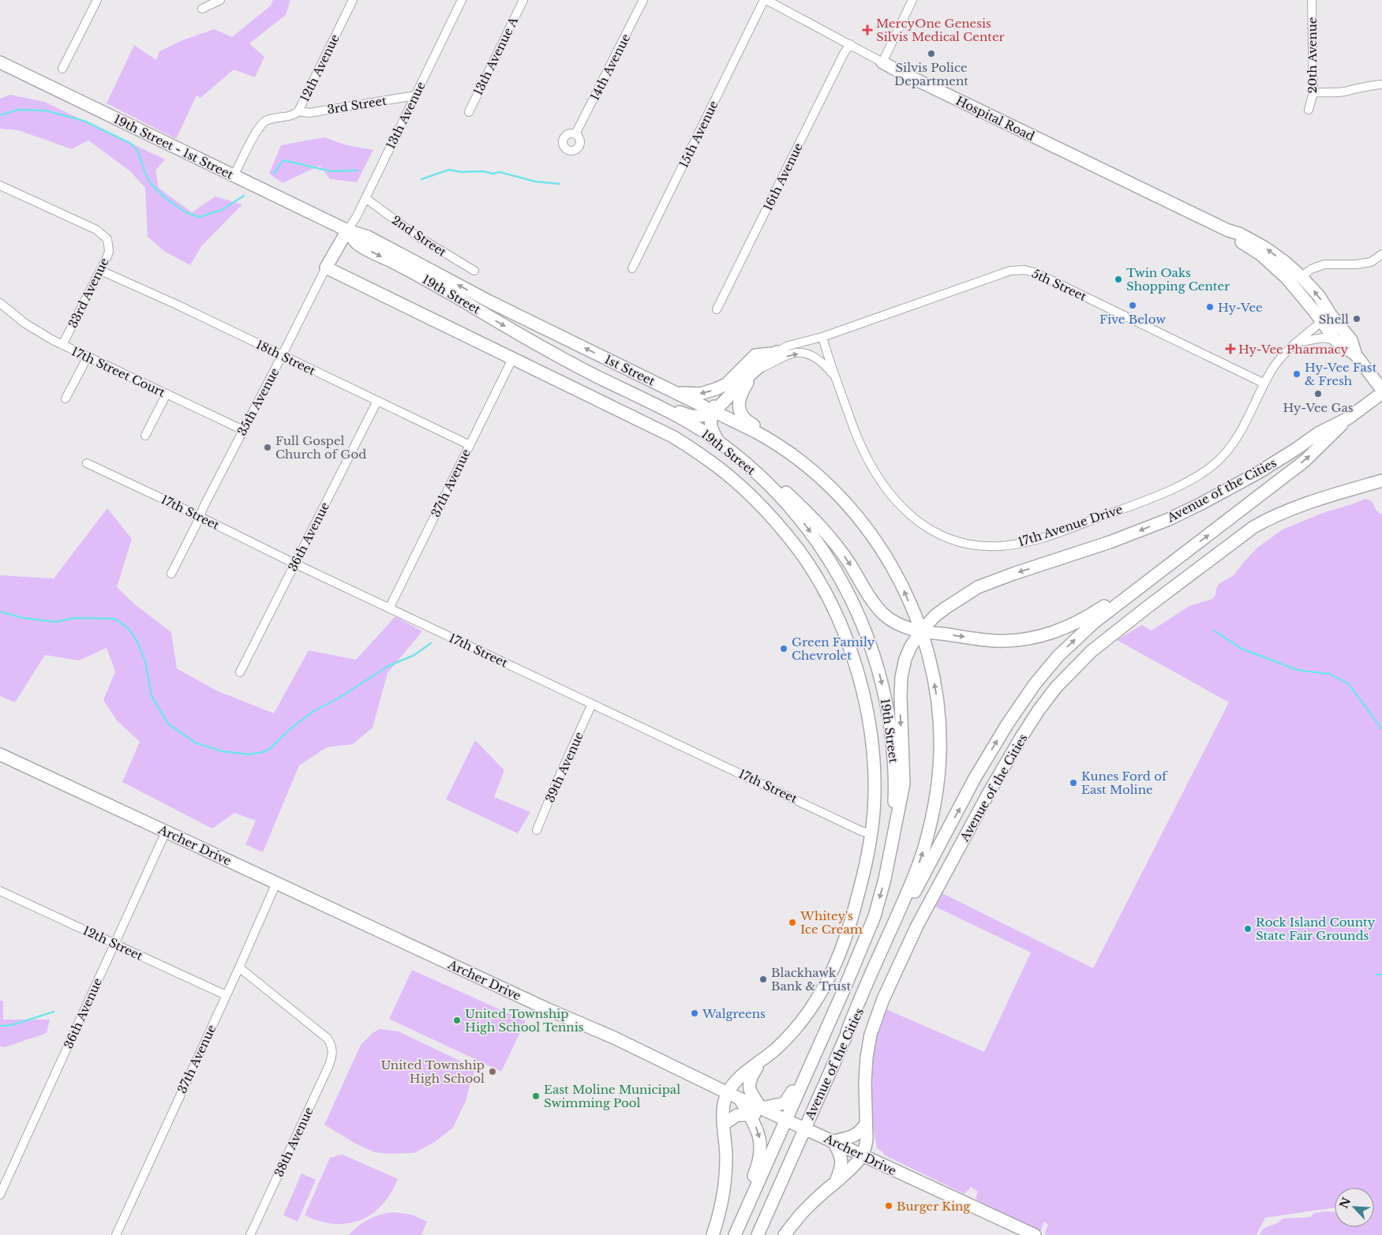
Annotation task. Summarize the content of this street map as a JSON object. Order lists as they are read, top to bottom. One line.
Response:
{"streets":{"main road":["Hospital Road","19th Street - 1st Street","19th Street","1st Street","35th Avenue","Avenue of the Cities","Archer Drive"],"street":["20th Avenue","13th Avenue A","14th Avenue","12th Avenue","3rd Street","13th Avenue","15th Avenue","16th Avenue","2nd Street","5th Street","33rd Avenue","18th Street","17th Street Court","37th Avenue","17th Street","17th Avenue Drive","36th Avenue","39th Avenue","12th Street","38th Avenue"]},"crossings":[["12th Avenue","3rd Street"],["12th Avenue","19th Street - 1st Street"],["3rd Street","13th Avenue"],["13th Avenue","19th Street - 1st Street"],["13th Avenue","2nd Street"],["13th Avenue","19th Street"],["13th Avenue","1st Street"],["13th Avenue","35th Avenue"],["Hospital Road","15th Avenue"],["Hospital Road","16th Avenue"],["Hospital Road","Avenue of the Cities"],["Hospital Road","17th Avenue Drive"],["19th Street - 1st Street","19th Street"],["19th Street - 1st Street","1st Street"],["19th Street - 1st Street","35th Avenue"],["5th Street","17th Avenue Drive"],["33rd Avenue","18th Street"],["33rd Avenue","17th Street Court"],["19th Street","1st Street"],["19th Street","35th Avenue"],["19th Street","37th Avenue"],["19th Street","Avenue of the Cities"],["19th Street","17th Street"],["18th Street","35th Avenue"],["18th Street","37th Avenue"],["18th Street","36th Avenue"],["1st Street","35th Avenue"],["1st Street","Avenue of the Cities"],["17th Street Court","35th Avenue"],["35th Avenue","17th Street"],["37th Avenue","17th Street"],["37th Avenue","Archer Drive"],["37th Avenue","12th Street"],["37th Avenue","38th Avenue"],["Avenue of the Cities","Archer Drive"],["17th Street","36th Avenue"],["17th Street","39th Avenue"],["36th Avenue","Archer Drive"],["36th Avenue","12th Street"]],"one_way":["1st Street"],"places":{"health":["MercyOne Genesis Silvis Medical Center","Hy-Vee Pharmacy"],"other":["Silvis Police Department","Twin Oaks Shopping Center","Five Below","Hy-Vee","Shell","Hy-Vee Fast & Fresh","Hy-Vee Gas","Full Gospel Church of God","Green Family Chevrolet","Kunes Ford of East Moline","Whitey's Ice Cream","Rock Island County State Fair Grounds","Blackhawk Bank & Trust","Walgreens","United Township High School Tennis","United Township High School","East Moline Municipal Swimming Pool","Burger King"]},"north":"top left"}
